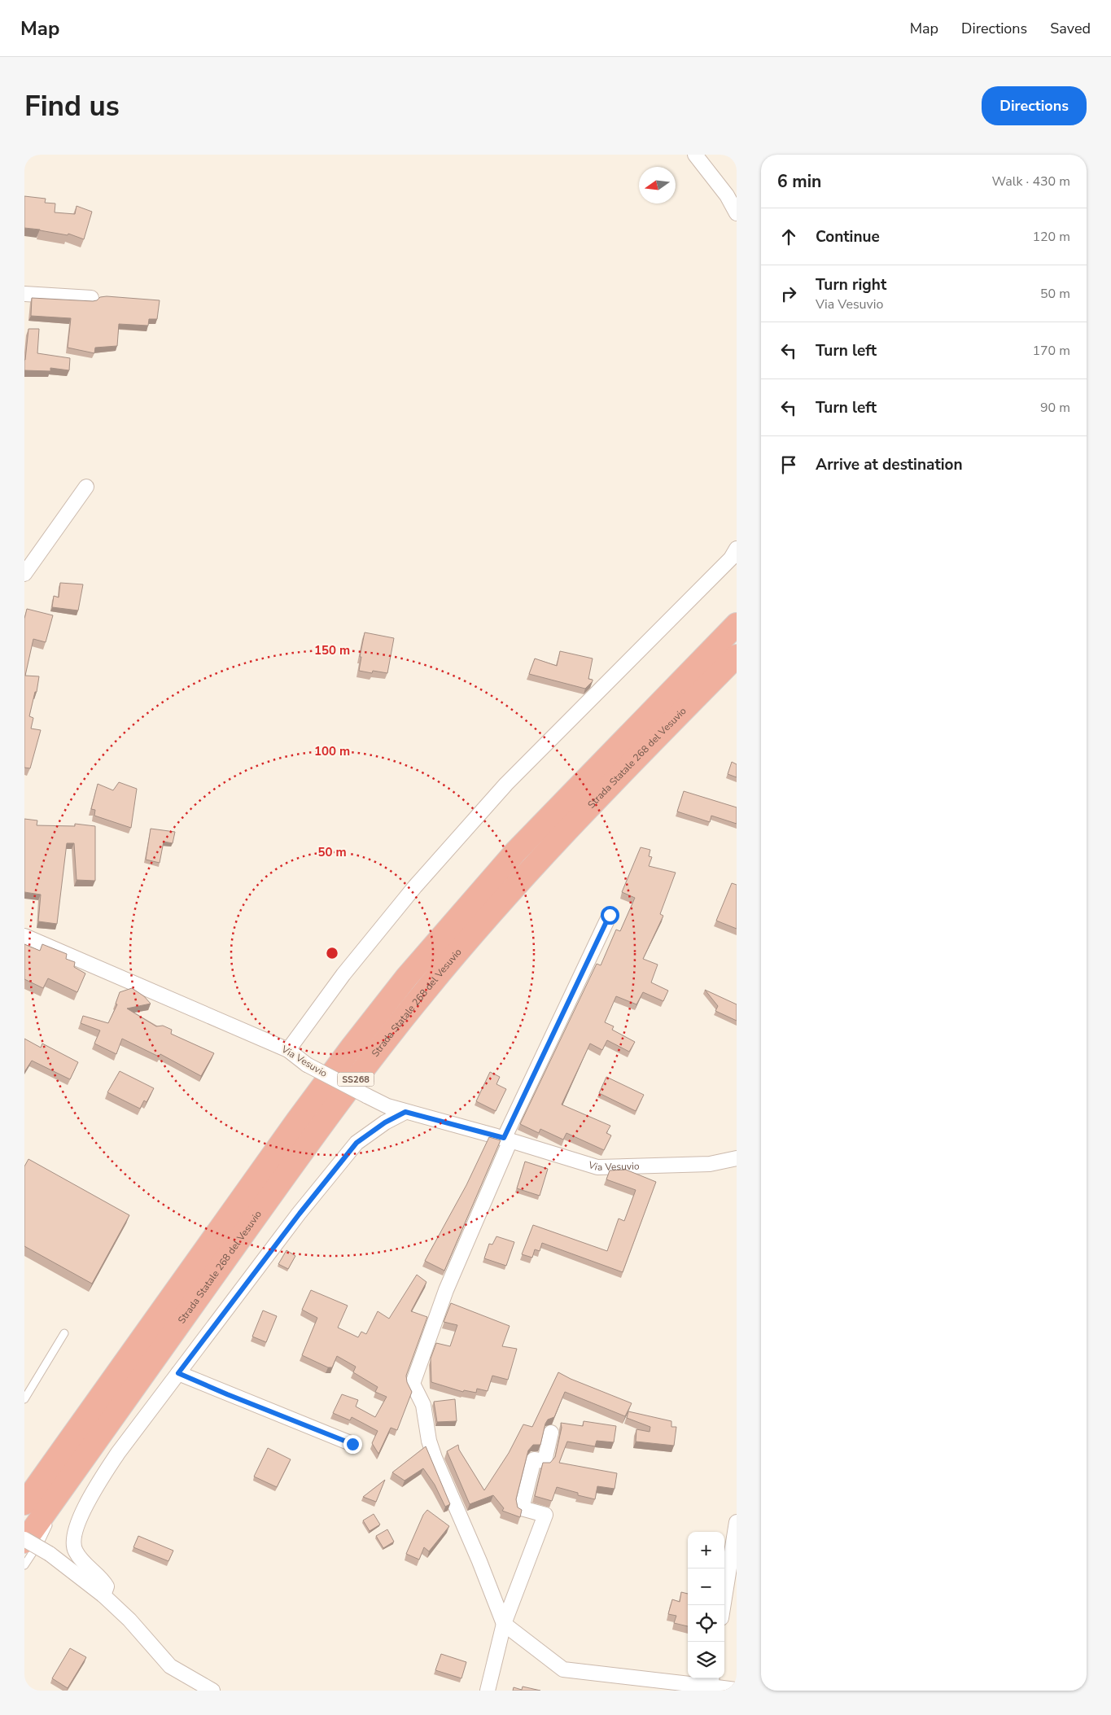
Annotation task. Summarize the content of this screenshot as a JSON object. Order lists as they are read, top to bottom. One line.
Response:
{"streets":{"highway":["Strada Statale 268 del Vesuvio","SS268"],"street":["Via Vesuvio"]},"north":"left","page":{"header":"Map","nav":["Map","Directions","Saved"],"buttons":"Directions","title":"Find us","heading":["6 min","Walk · 430 m"],"list":[["Continue","120 m"],["Turn right","Via Vesuvio","50 m"],["Turn left","170 m"],["Turn left","90 m"],"Arrive at destination"],"map_buttons":["+","−"]},"rings":["150 m","100 m","50 m"]}
